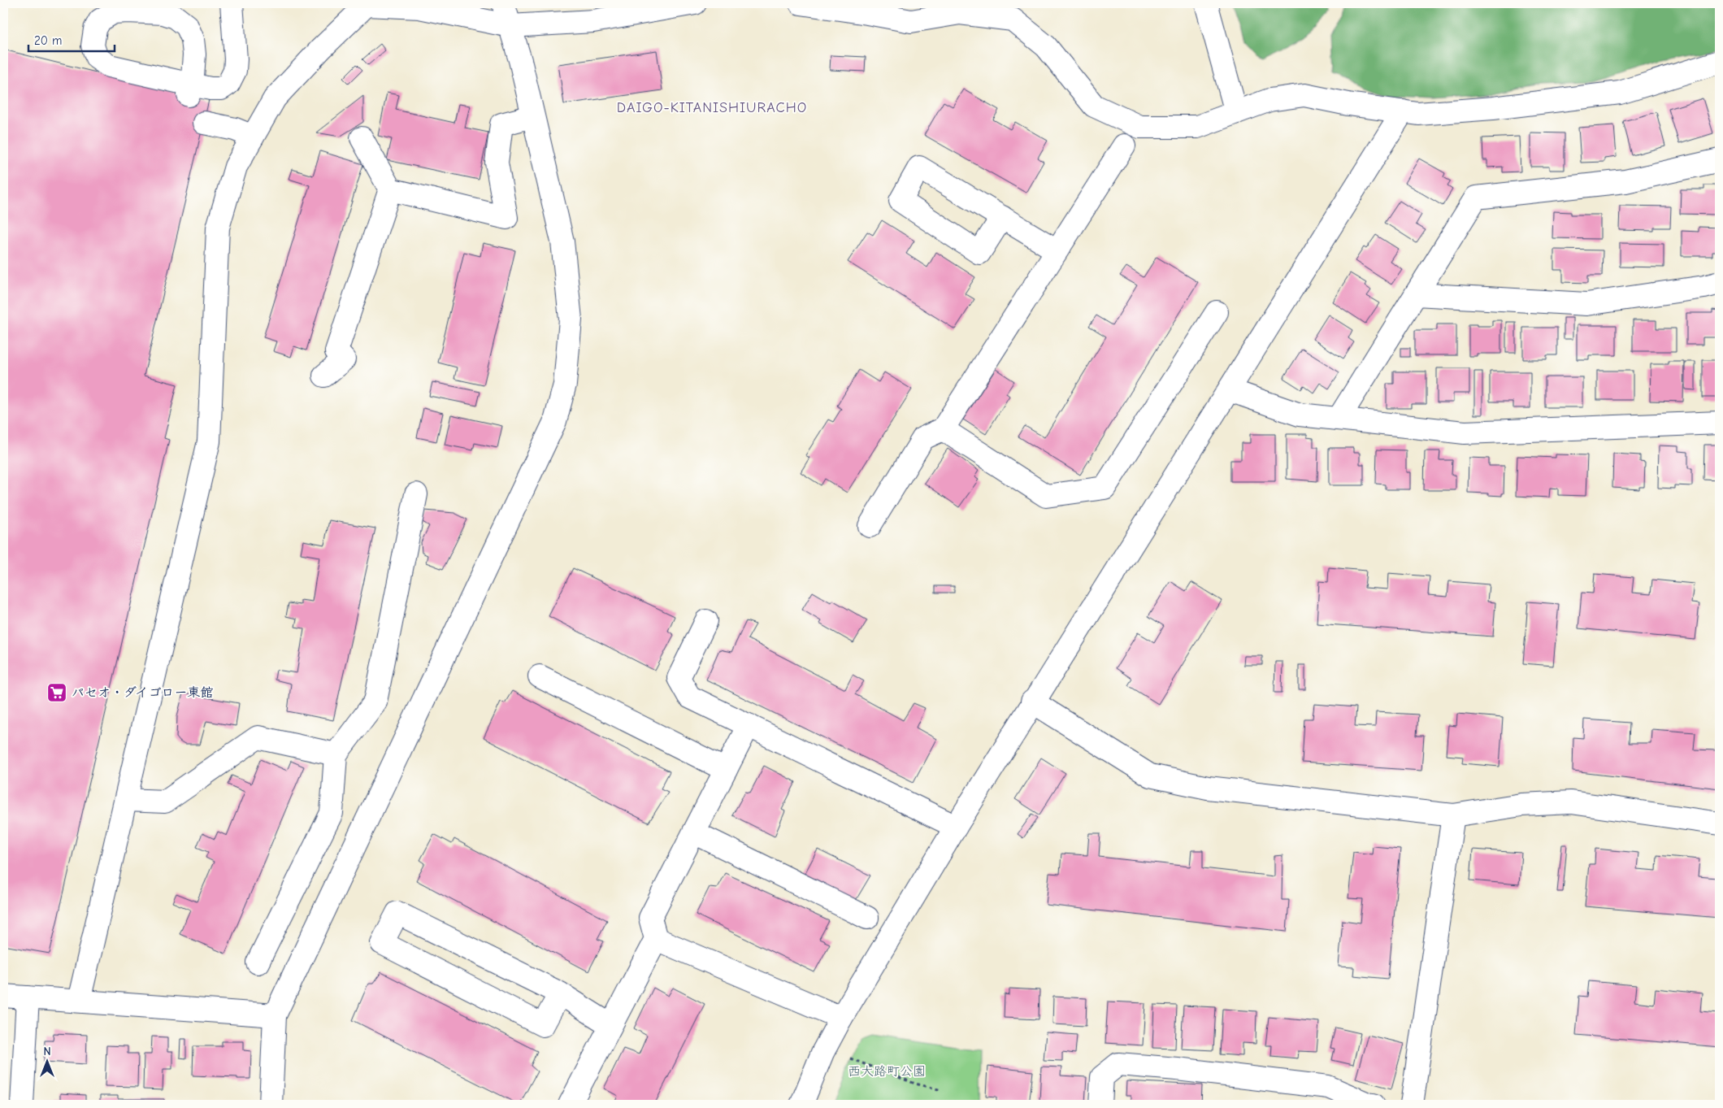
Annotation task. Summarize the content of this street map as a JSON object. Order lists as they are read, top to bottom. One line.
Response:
{"districts":["DAIGO-KITANISHIURACHO"],"parks":["西大路町公園"],"places":{"supermarket":["パセオ・ダイゴロー東館"]},"scale_bar":"20 m","north":"top"}
